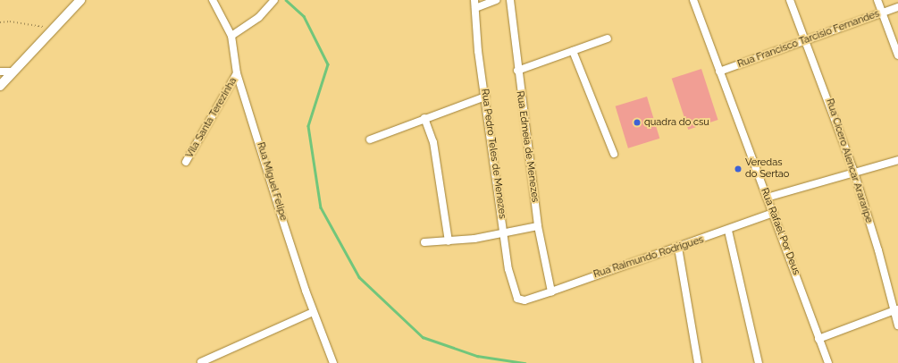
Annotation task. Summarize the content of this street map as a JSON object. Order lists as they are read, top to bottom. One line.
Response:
{"streets":{"street":["Rua Francisco Tarcisio Fernandes","Vila Santa Terezinha","Rua Edmeia de Menezes","Rua Pedro Teles de Menezes","Rua Cicero Alencar Arararipe","Rua Miguel Felipe","Rua Rafael Por Deus","Rua Raimundo Rodrigues"]},"crossings":[["Rua Francisco Tarcisio Fernandes","Rua Cicero Alencar Arararipe"],["Rua Francisco Tarcisio Fernandes","Rua Rafael Por Deus"],["Vila Santa Terezinha","Rua Miguel Felipe"],["Rua Edmeia de Menezes","Rua Raimundo Rodrigues"],["Rua Pedro Teles de Menezes","Rua Raimundo Rodrigues"],["Rua Rafael Por Deus","Rua Raimundo Rodrigues"]],"places":["quadra do csu","Veredas do Sertao"]}
